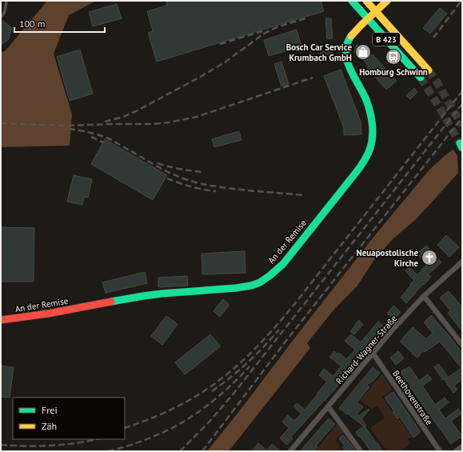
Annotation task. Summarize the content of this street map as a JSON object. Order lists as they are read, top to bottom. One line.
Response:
{"streets":{"street":["B 423","An der Remise","Richard-Wagner-Straße","Beethovenstraße"]},"crossings":[["B 423","An der Remise"],["Richard-Wagner-Straße","Beethovenstraße"]],"places":{"shop":["Bosch Car Service Krumbach GmbH"],"bus stop":["Homburg Schwinn"],"church":["Neuapostolische Kirche"]},"legend":["Frei","Zäh"],"scale_bar":"100 m"}
